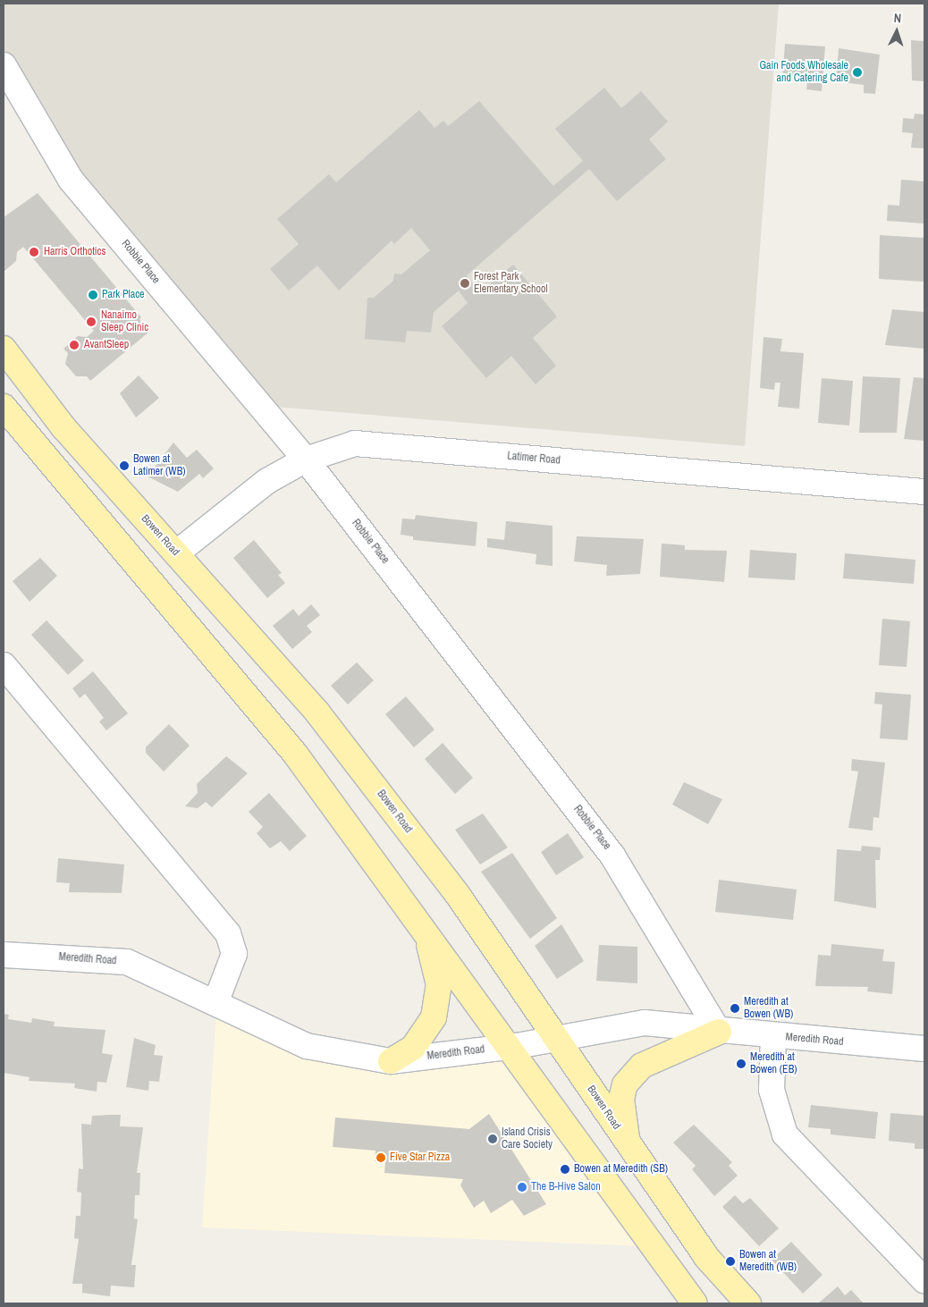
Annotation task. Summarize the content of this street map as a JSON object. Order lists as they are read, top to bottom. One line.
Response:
{"streets":{"main road":["Bowen Road"],"street":["Robbie Place","Latimer Road","Meredith Road"]},"crossings":[["Robbie Place","Latimer Road"],["Robbie Place","Meredith Road"],["Latimer Road","Bowen Road"],["Bowen Road","Meredith Road"]],"places":["Gain Foods Wholesale and Catering Cafe","Harris Orthotics","Forest Park Elementary School","Park Place","Nanaimo Sleep Clinic","AvantSleep","Bowen at Latimer (WB)","Meredith at Bowen (WB)","Meredith at Bowen (EB)","Island Crisis Care Society","Five Star Pizza","Bowen at Meredith (SB)","The B-Hive Salon","Bowen at Meredith (WB)"],"north":"top"}
